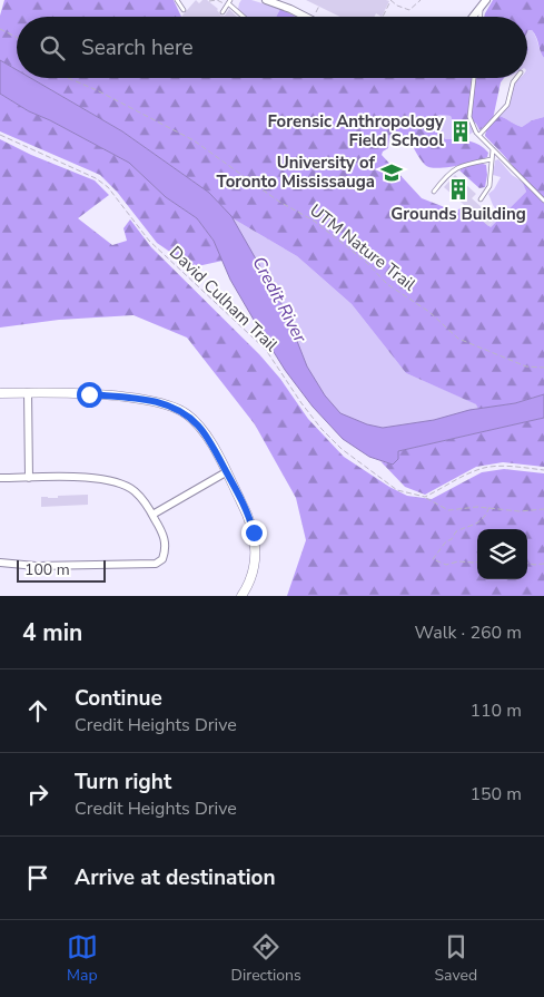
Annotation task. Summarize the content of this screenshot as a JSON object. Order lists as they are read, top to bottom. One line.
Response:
{"streets":{"path":["UTM Nature Trail","David Culham Trail"]},"water":["Credit River"],"places":{"building":["Forensic Anthropology Field School","Grounds Building"],"school or university":["University of Toronto Mississauga"]},"scale_bar":"100 m","page":{"search":"Search here","scale":"100 m","heading":["4 min","Walk · 260 m"],"list":[["Continue","Credit Heights Drive","110 m"],["Turn right","Credit Heights Drive","150 m"],"Arrive at destination"],"nav":["Map","Directions","Saved"]}}
